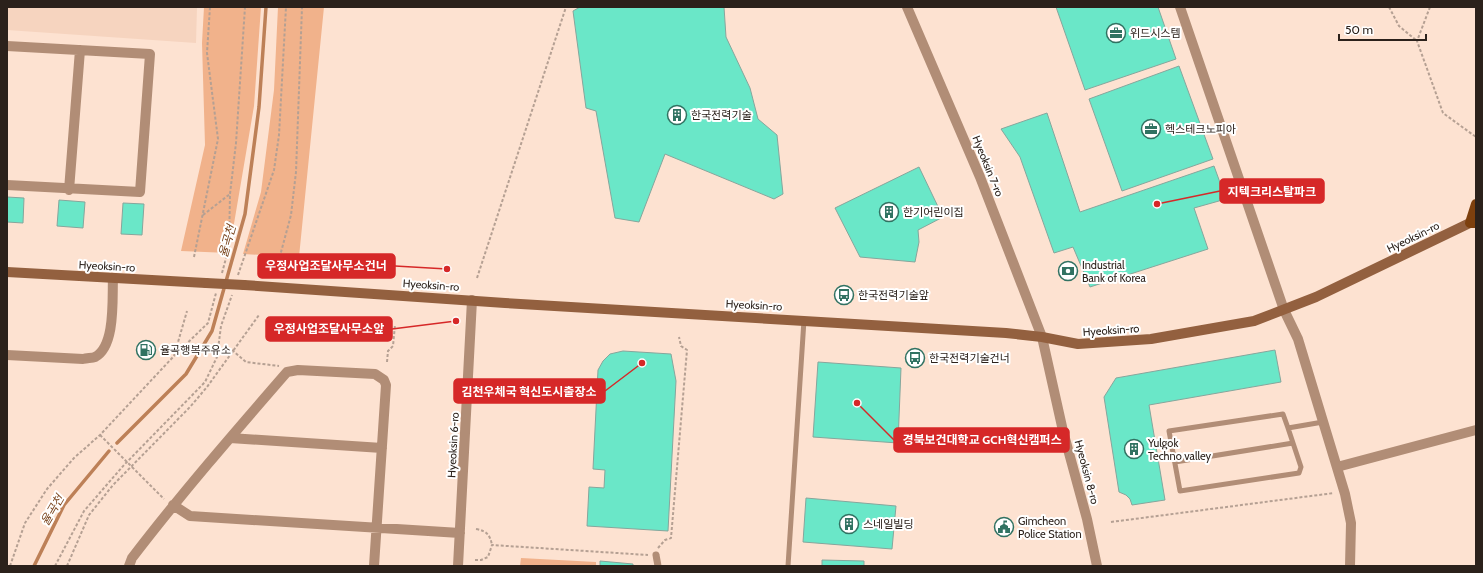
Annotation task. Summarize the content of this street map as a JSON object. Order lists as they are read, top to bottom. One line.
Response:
{"streets":{"main road":["Hyeoksin-ro"],"street":["Hyeoksin 7-ro","Hyeoksin 6-ro","Hyeoksin 8-ro"]},"crossings":[["Hyeoksin 7-ro","Hyeoksin-ro"],["Hyeoksin 7-ro","Hyeoksin 8-ro"],["Hyeoksin-ro","Hyeoksin 6-ro"],["Hyeoksin-ro","Hyeoksin 8-ro"]],"water":["율곡천"],"places":{"office":["위드시스템","헥스테크노피아"],"building":["한국전력기술","한기어린이집","Yulgok Techno valley","스네일빌딩"],"other":["지텍크리스탈파크","우정사업조달사무소건너","우정사업조달사무소앞","김천우체국 혁신도시출장소","경북보건대학교 GCH혁신캠퍼스"],"bank":["Industrial Bank of Korea"],"bus stop":["한국전력기술앞","한국전력기술건너"],"fuel station":["율곡행복주유소"],"public building":["Gimcheon Police Station"]},"scale_bar":"50 m"}
